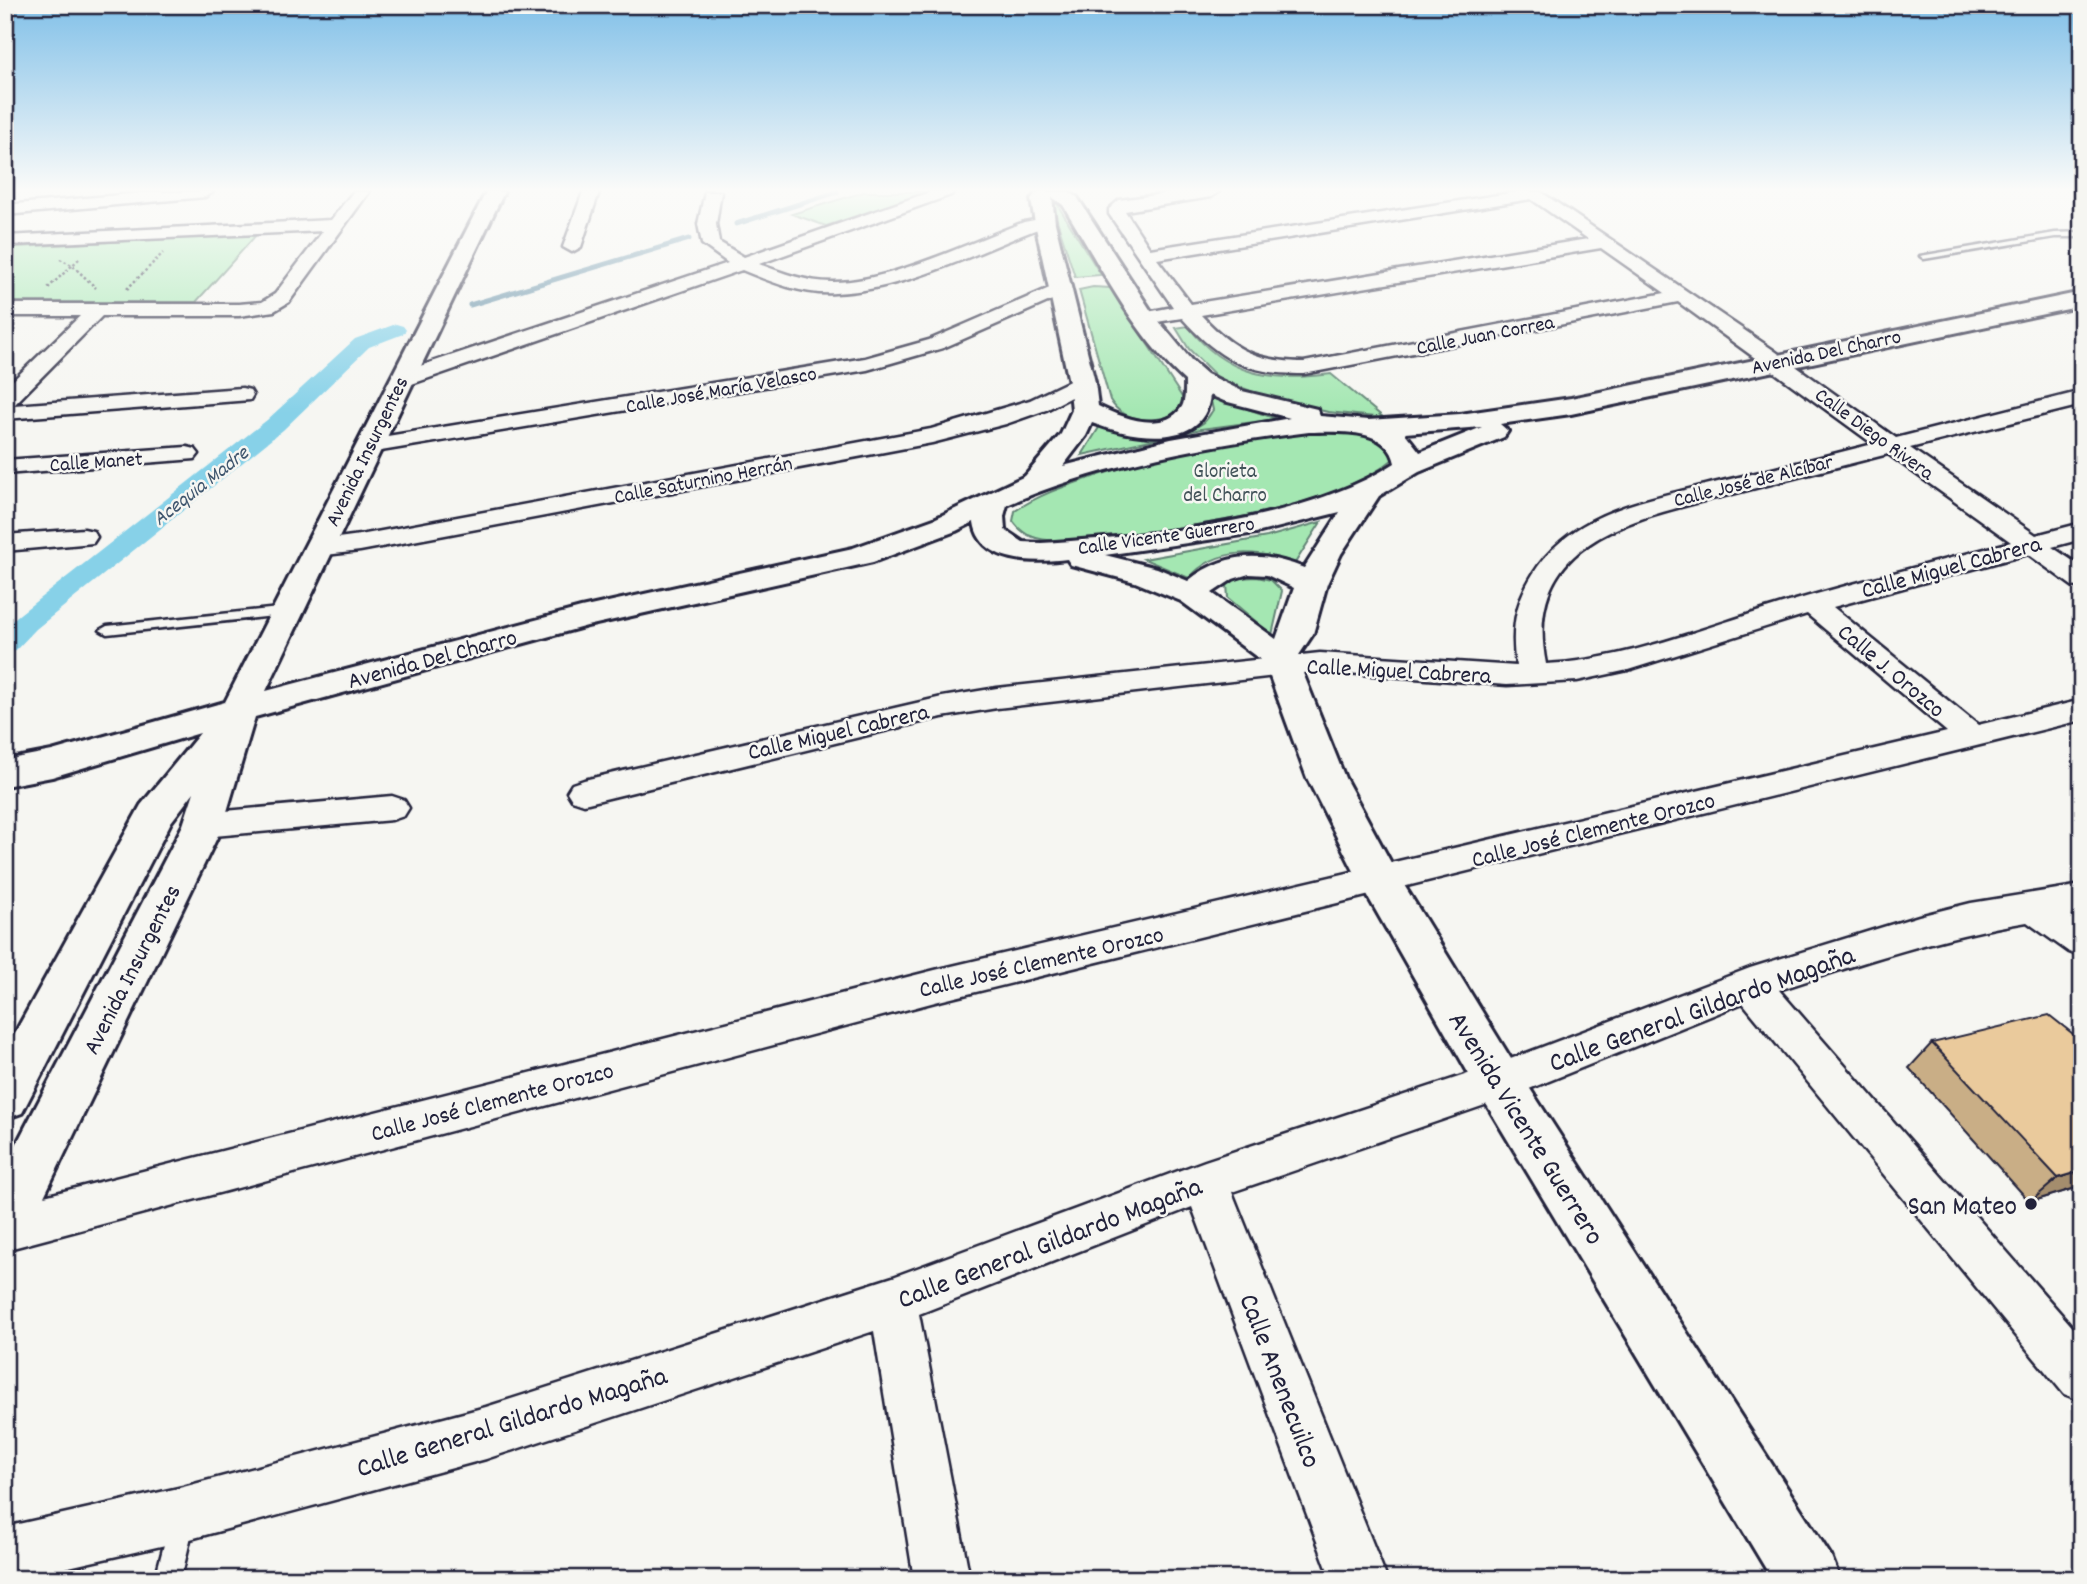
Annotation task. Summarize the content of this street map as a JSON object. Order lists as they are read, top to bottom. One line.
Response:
{"streets":{"street":["Calle Juan Correa","Avenida Del Charro","Calle José María Velasco","Calle Diego Rivera","Avenida Insurgentes","Calle Manet","Calle Saturnino Herrán","Calle José de Alcíbar","Calle Vicente Guerrero","Calle Miguel Cabrera","Calle J. Orozco","Calle José Clemente Orozco","Calle General Gildardo Magaña","Avenida Vicente Guerrero","Calle Anenecuilco"]},"crossings":[["Calle Juan Correa","Calle Diego Rivera"],["Avenida Del Charro","Calle Diego Rivera"],["Avenida Del Charro","Avenida Insurgentes"],["Avenida Del Charro","Calle Vicente Guerrero"],["Calle José María Velasco","Avenida Insurgentes"],["Calle Diego Rivera","Calle José de Alcíbar"],["Calle Diego Rivera","Calle Miguel Cabrera"],["Avenida Insurgentes","Calle Saturnino Herrán"],["Calle José de Alcíbar","Calle Miguel Cabrera"],["Calle Vicente Guerrero","Calle Miguel Cabrera"],["Calle Vicente Guerrero","Avenida Vicente Guerrero"],["Calle Miguel Cabrera","Calle J. Orozco"],["Calle Miguel Cabrera","Avenida Vicente Guerrero"],["Calle J. Orozco","Calle José Clemente Orozco"],["Calle José Clemente Orozco","Avenida Vicente Guerrero"],["Calle General Gildardo Magaña","Avenida Vicente Guerrero"],["Calle General Gildardo Magaña","Calle Anenecuilco"]],"water":["Acequia Madre"],"parks":["Glorieta del Charro"],"places":["San Mateo"]}
